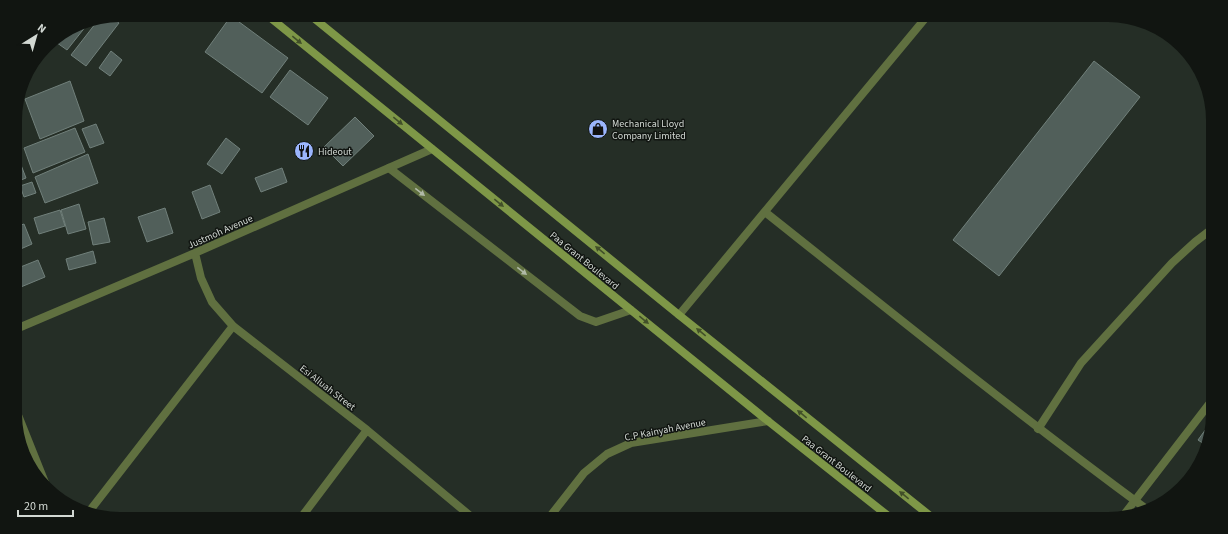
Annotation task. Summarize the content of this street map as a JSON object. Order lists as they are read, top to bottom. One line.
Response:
{"streets":{"main road":["Paa Grant Boulevard"],"street":["Justmoh Avenue","Esi Alluah Street","C.P Kainyah Avenue"]},"crossings":[["Justmoh Avenue","Paa Grant Boulevard"],["Justmoh Avenue","Esi Alluah Street"],["Paa Grant Boulevard","C.P Kainyah Avenue"]],"places":{"shop":["Mechanical Lloyd Company Limited"],"restaurant":["Hideout"]},"scale_bar":"20 m","north":"top right"}
